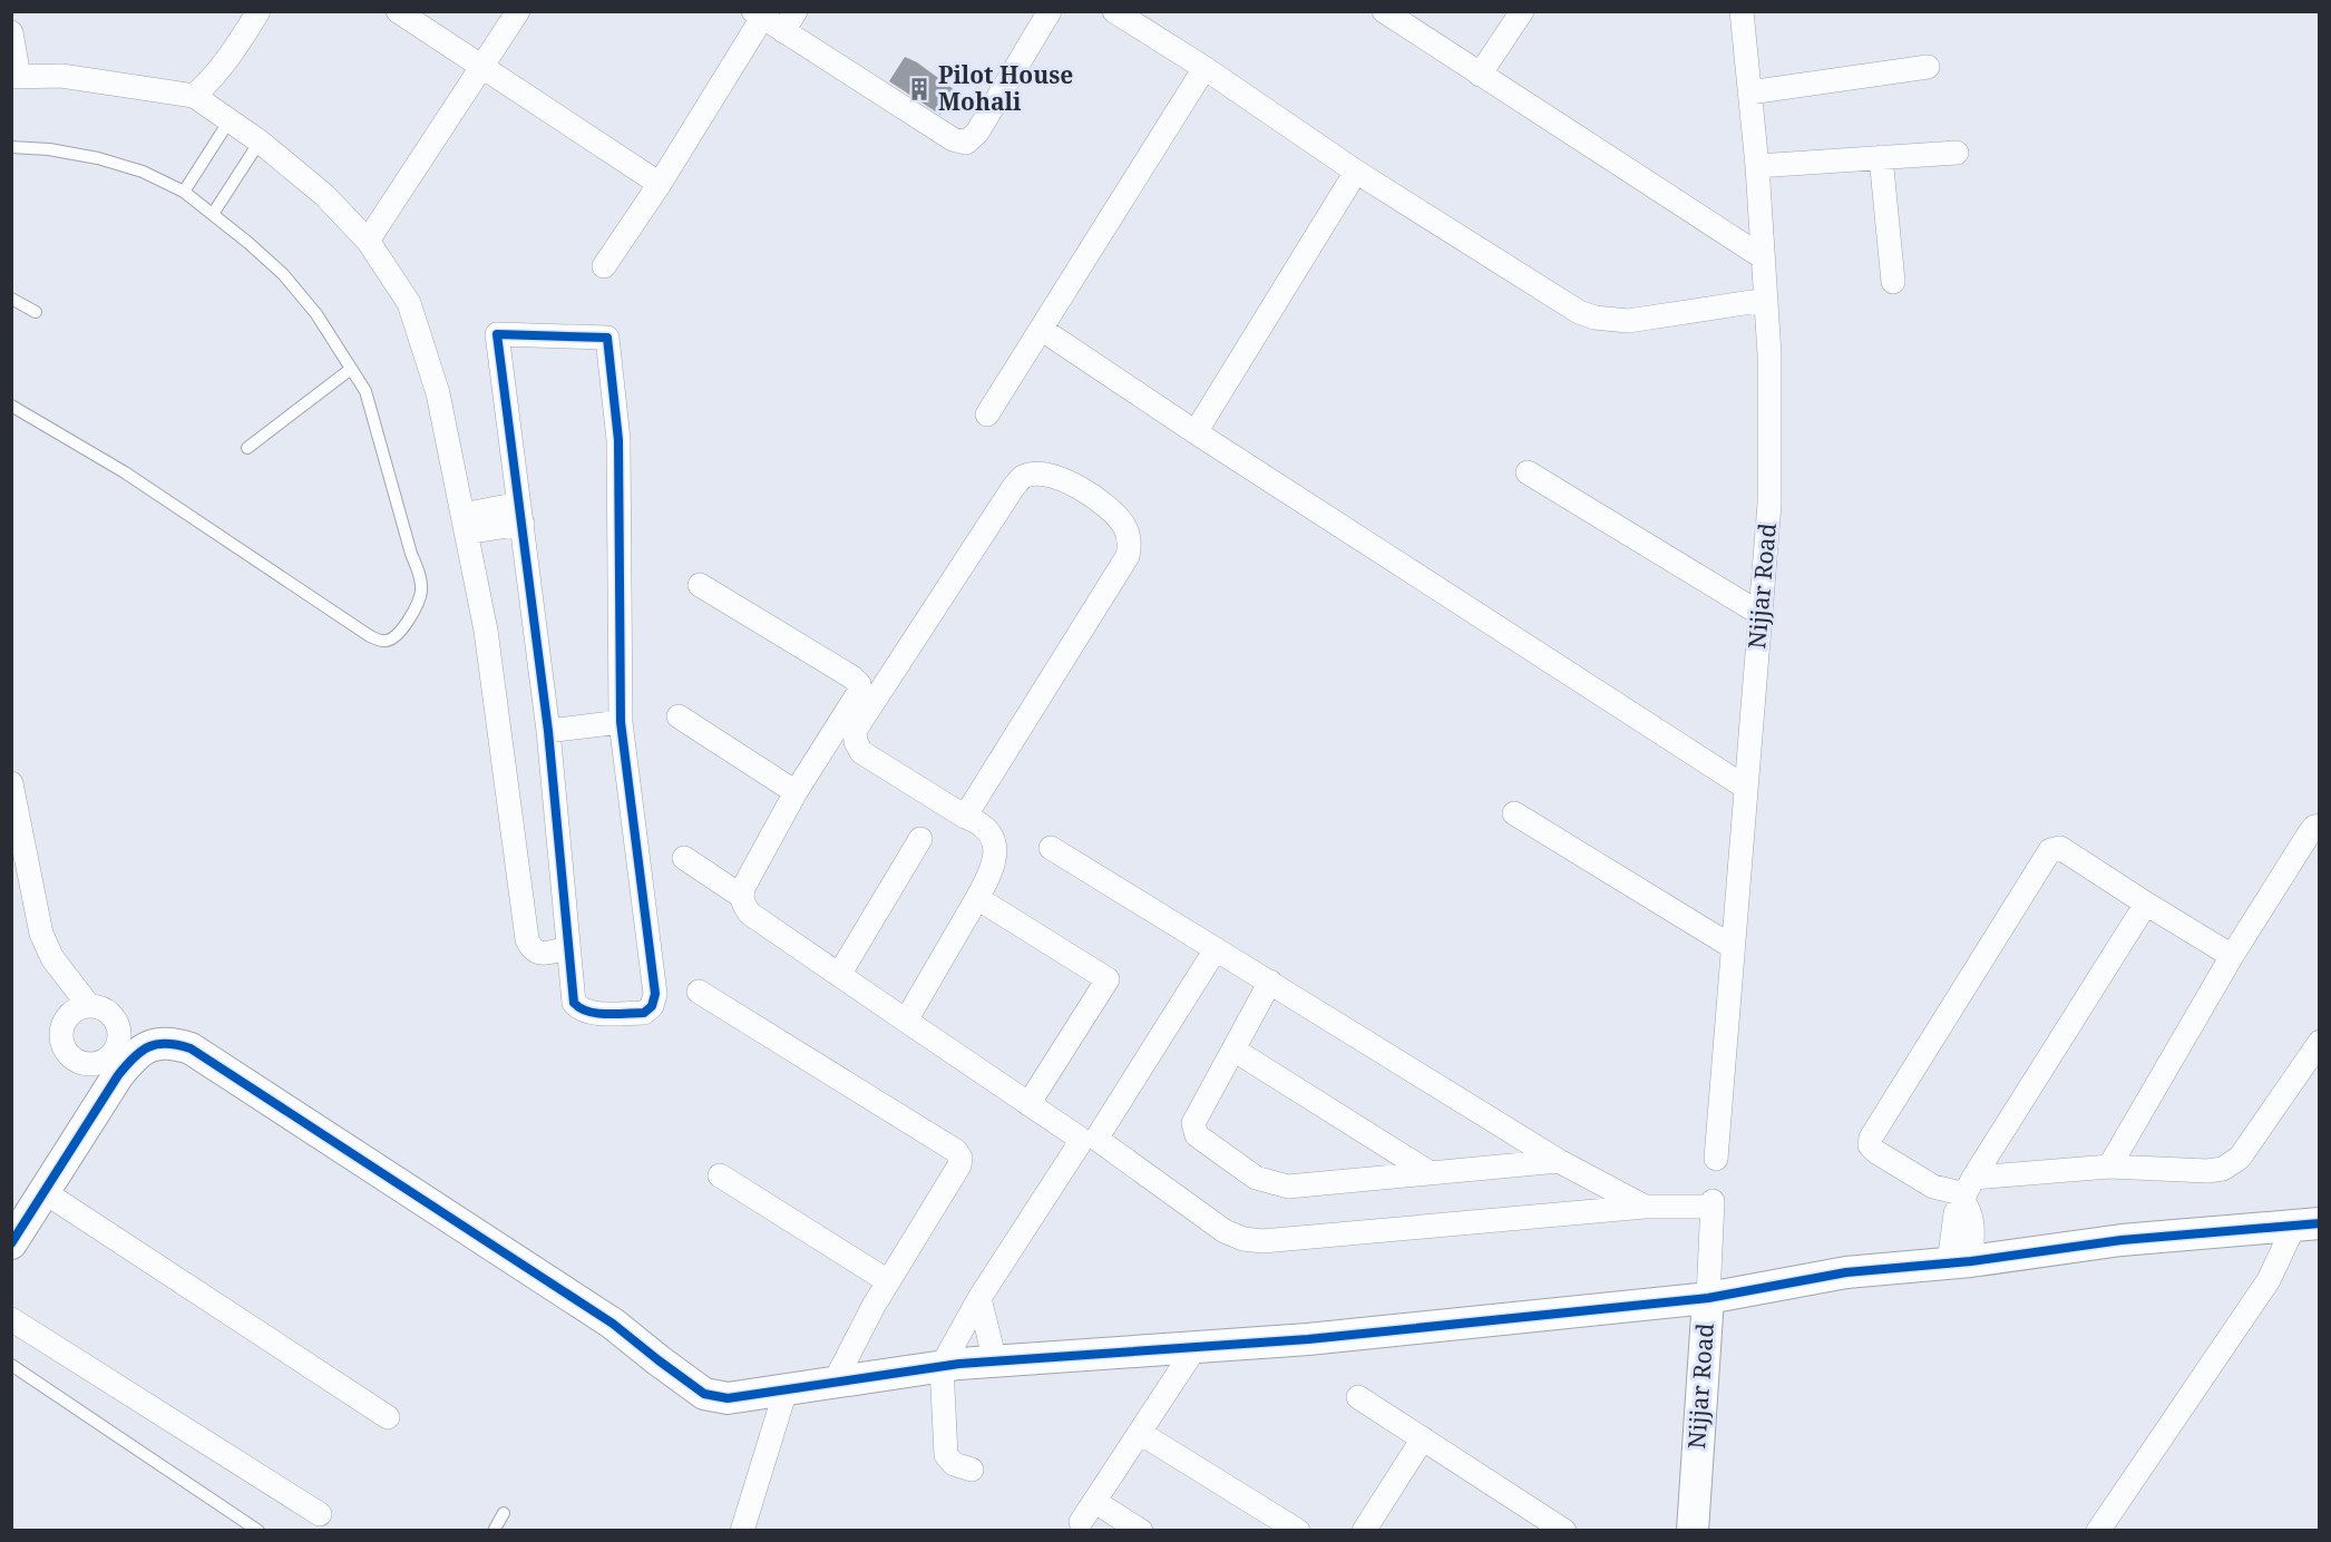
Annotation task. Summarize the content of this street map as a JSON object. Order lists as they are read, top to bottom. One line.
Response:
{"streets":{"street":["Nijjar Road"]},"places":{"building":["Pilot House Mohali"]}}
